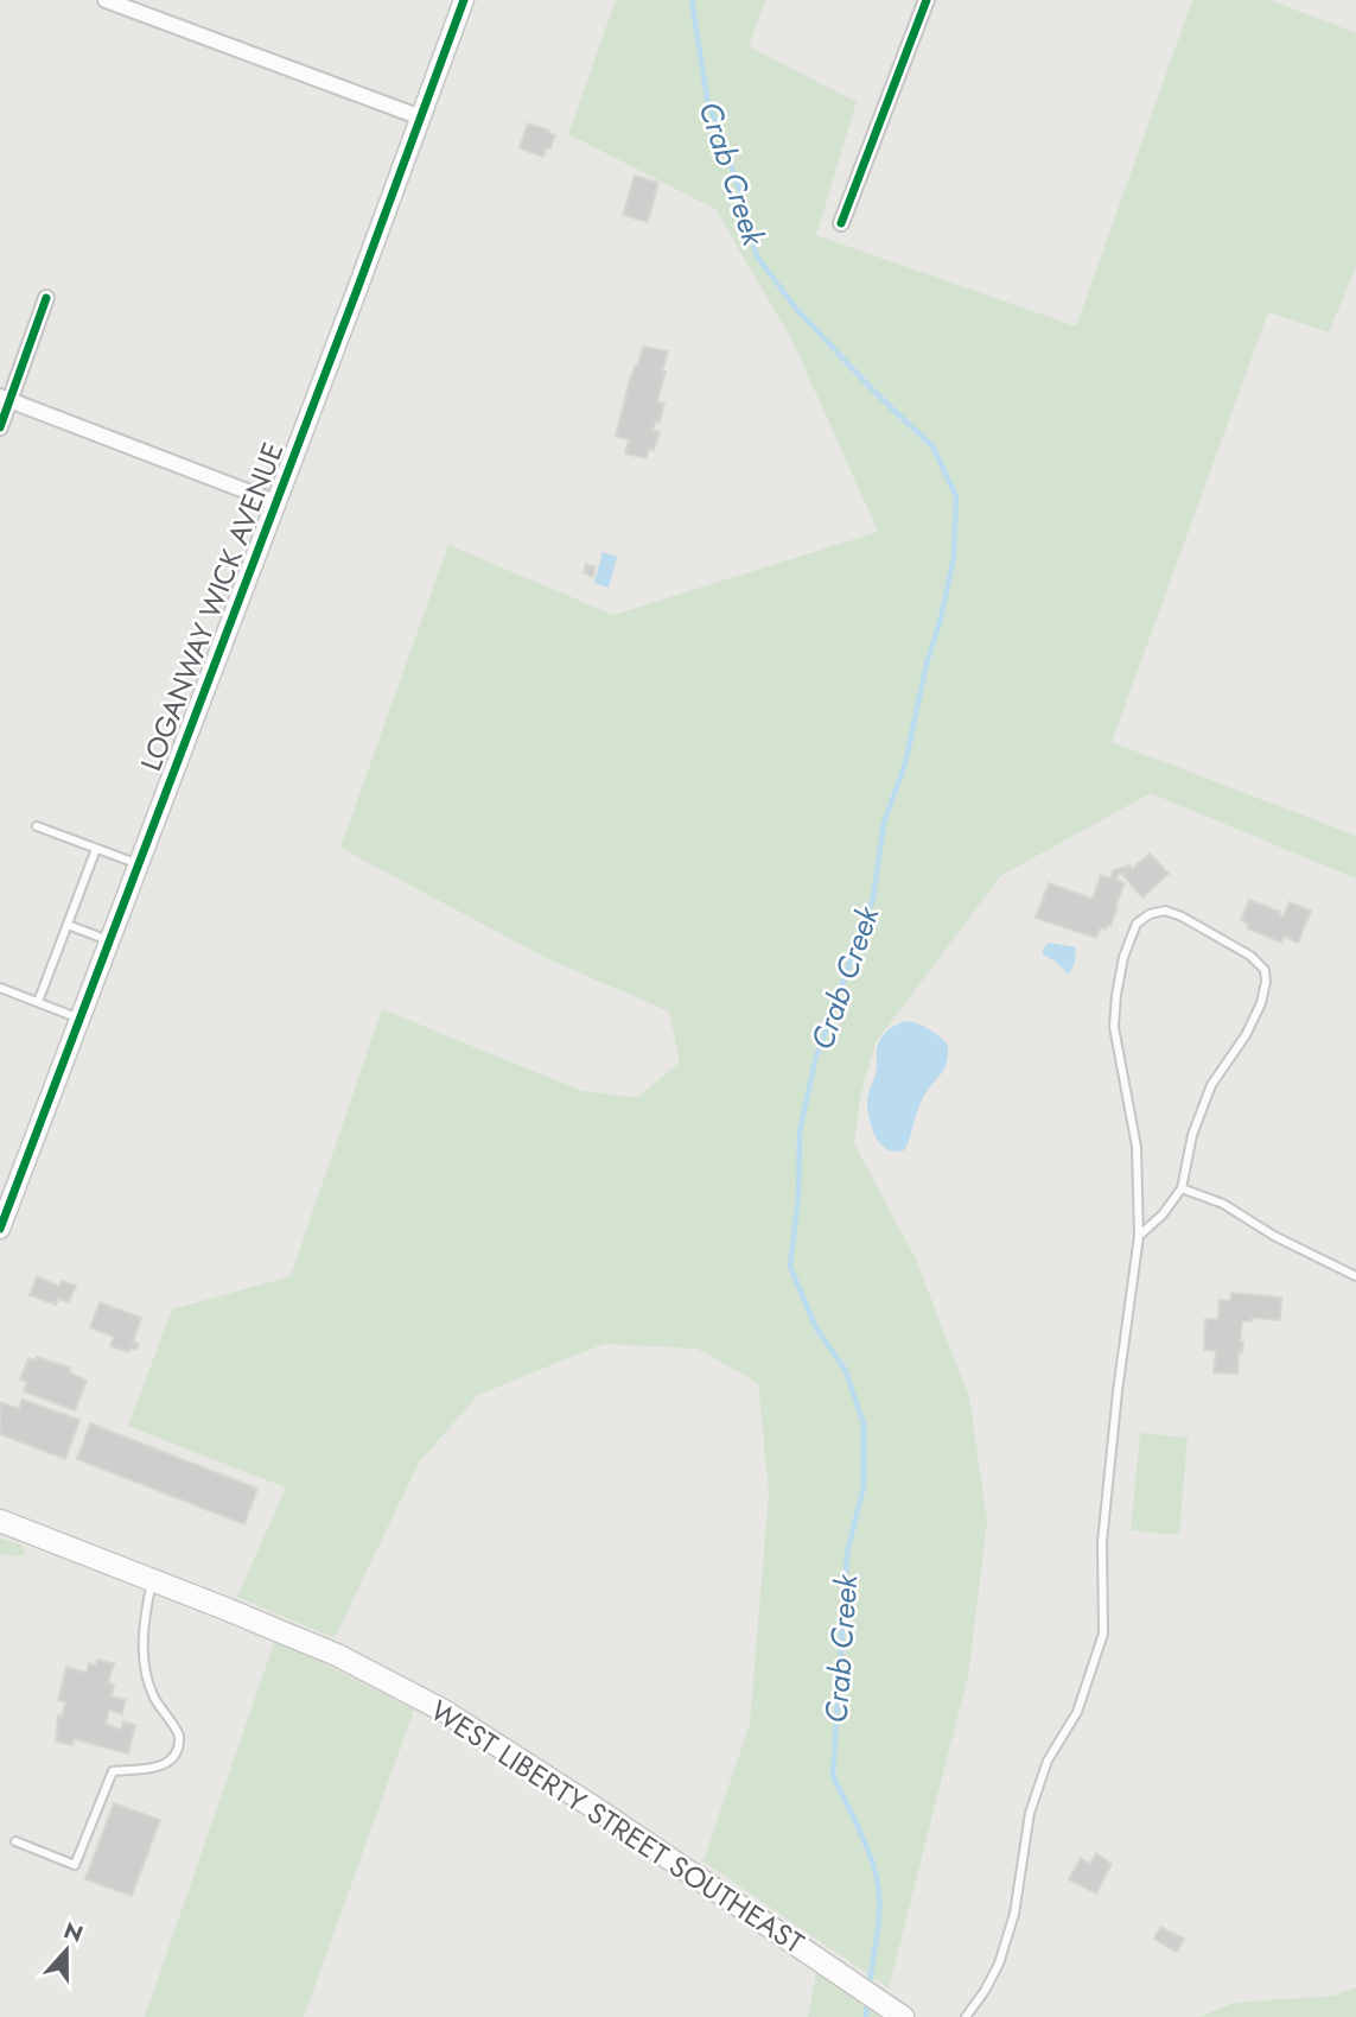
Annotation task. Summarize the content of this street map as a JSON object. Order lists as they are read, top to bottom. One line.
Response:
{"streets":{"main road":["WEST LIBERTY STREET SOUTHEAST"],"street":["LOGANWAY WICK AVENUE"]},"water":["Crab Creek"],"north":"top"}
